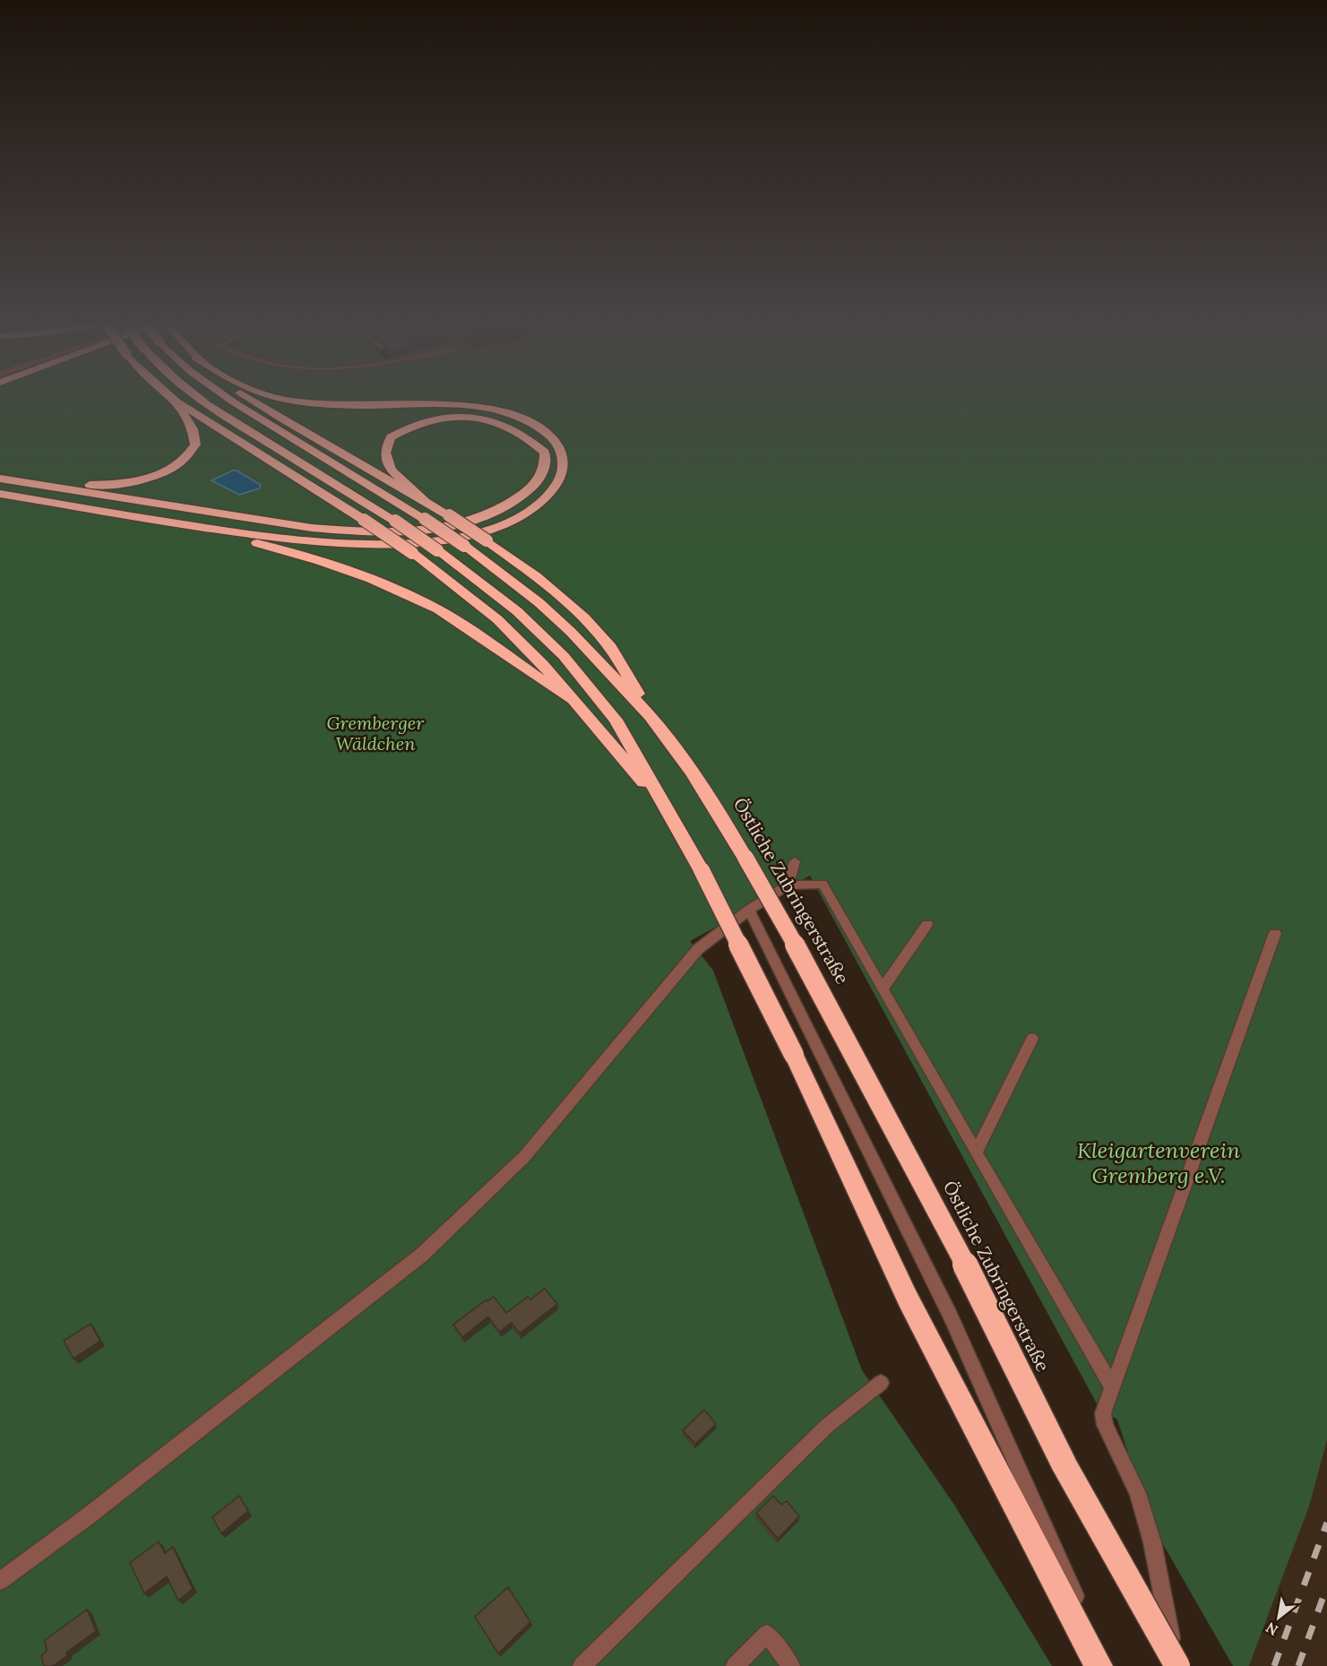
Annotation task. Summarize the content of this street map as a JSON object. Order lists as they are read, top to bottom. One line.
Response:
{"streets":{"highway":["Östliche Zubringerstraße"]},"parks":["Gremberger Wäldchen","Kleigartenverein Gremberg e.V."],"north":"bottom left"}
